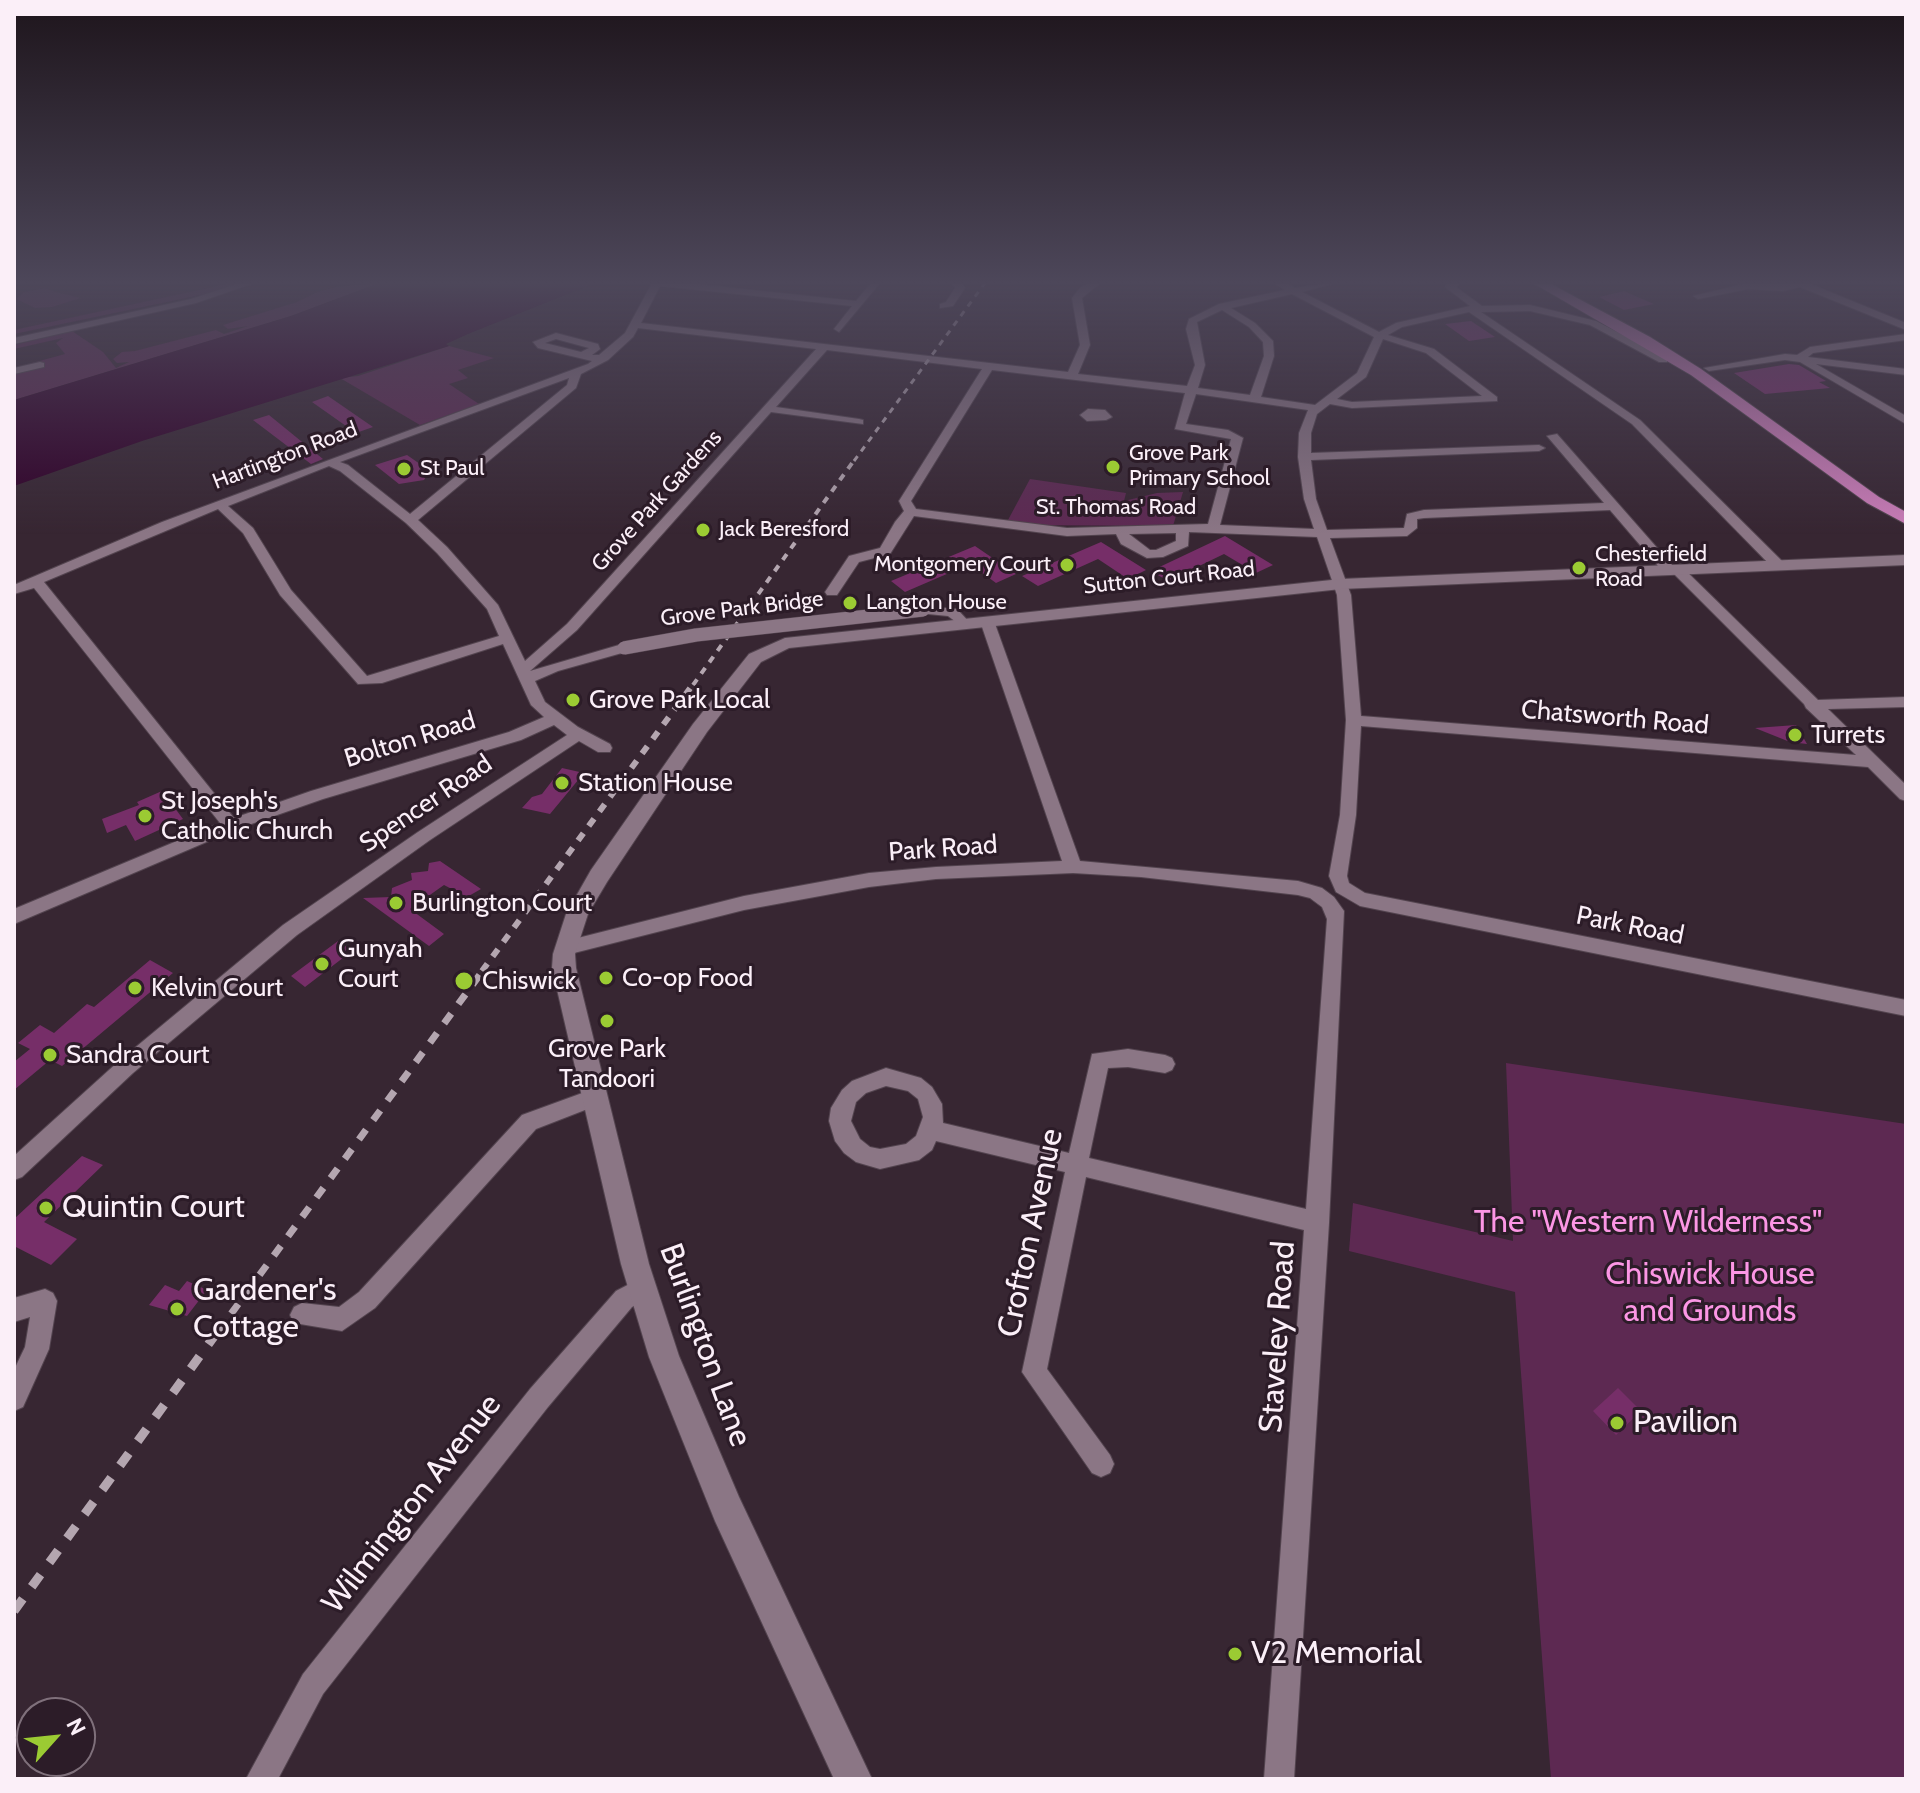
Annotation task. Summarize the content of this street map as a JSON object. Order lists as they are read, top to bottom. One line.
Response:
{"streets":{"street":["Hartington Road","Grove Park Gardens","St. Thomas' Road","Sutton Court Road","Grove Park Bridge","Chatsworth Road","Bolton Road","Spencer Road","Park Road","Crofton Avenue","Staveley Road","Burlington Lane","Wilmington Avenue"]},"crossings":[["Grove Park Gardens","Grove Park Bridge"],["St. Thomas' Road","Staveley Road"],["Sutton Court Road","Grove Park Bridge"],["Sutton Court Road","Staveley Road"],["Sutton Court Road","Burlington Lane"],["Chatsworth Road","Staveley Road"],["Park Road","Staveley Road"],["Park Road","Burlington Lane"],["Burlington Lane","Wilmington Avenue"]],"parks":["The \"Western Wilderness\"","Chiswick House and Grounds"],"places":["Grove Park Primary School","St Paul","Jack Beresford","Montgomery Court","Chesterfield Road","Langton House","Grove Park Local","Turrets","Station House","St Joseph's Catholic Church","Burlington Court","Gunyah Court","Co-op Food","Chiswick","Kelvin Court","Grove Park Tandoori","Sandra Court","Quintin Court","Gardener's Cottage","Pavilion","V2 Memorial"],"north":"top right"}
